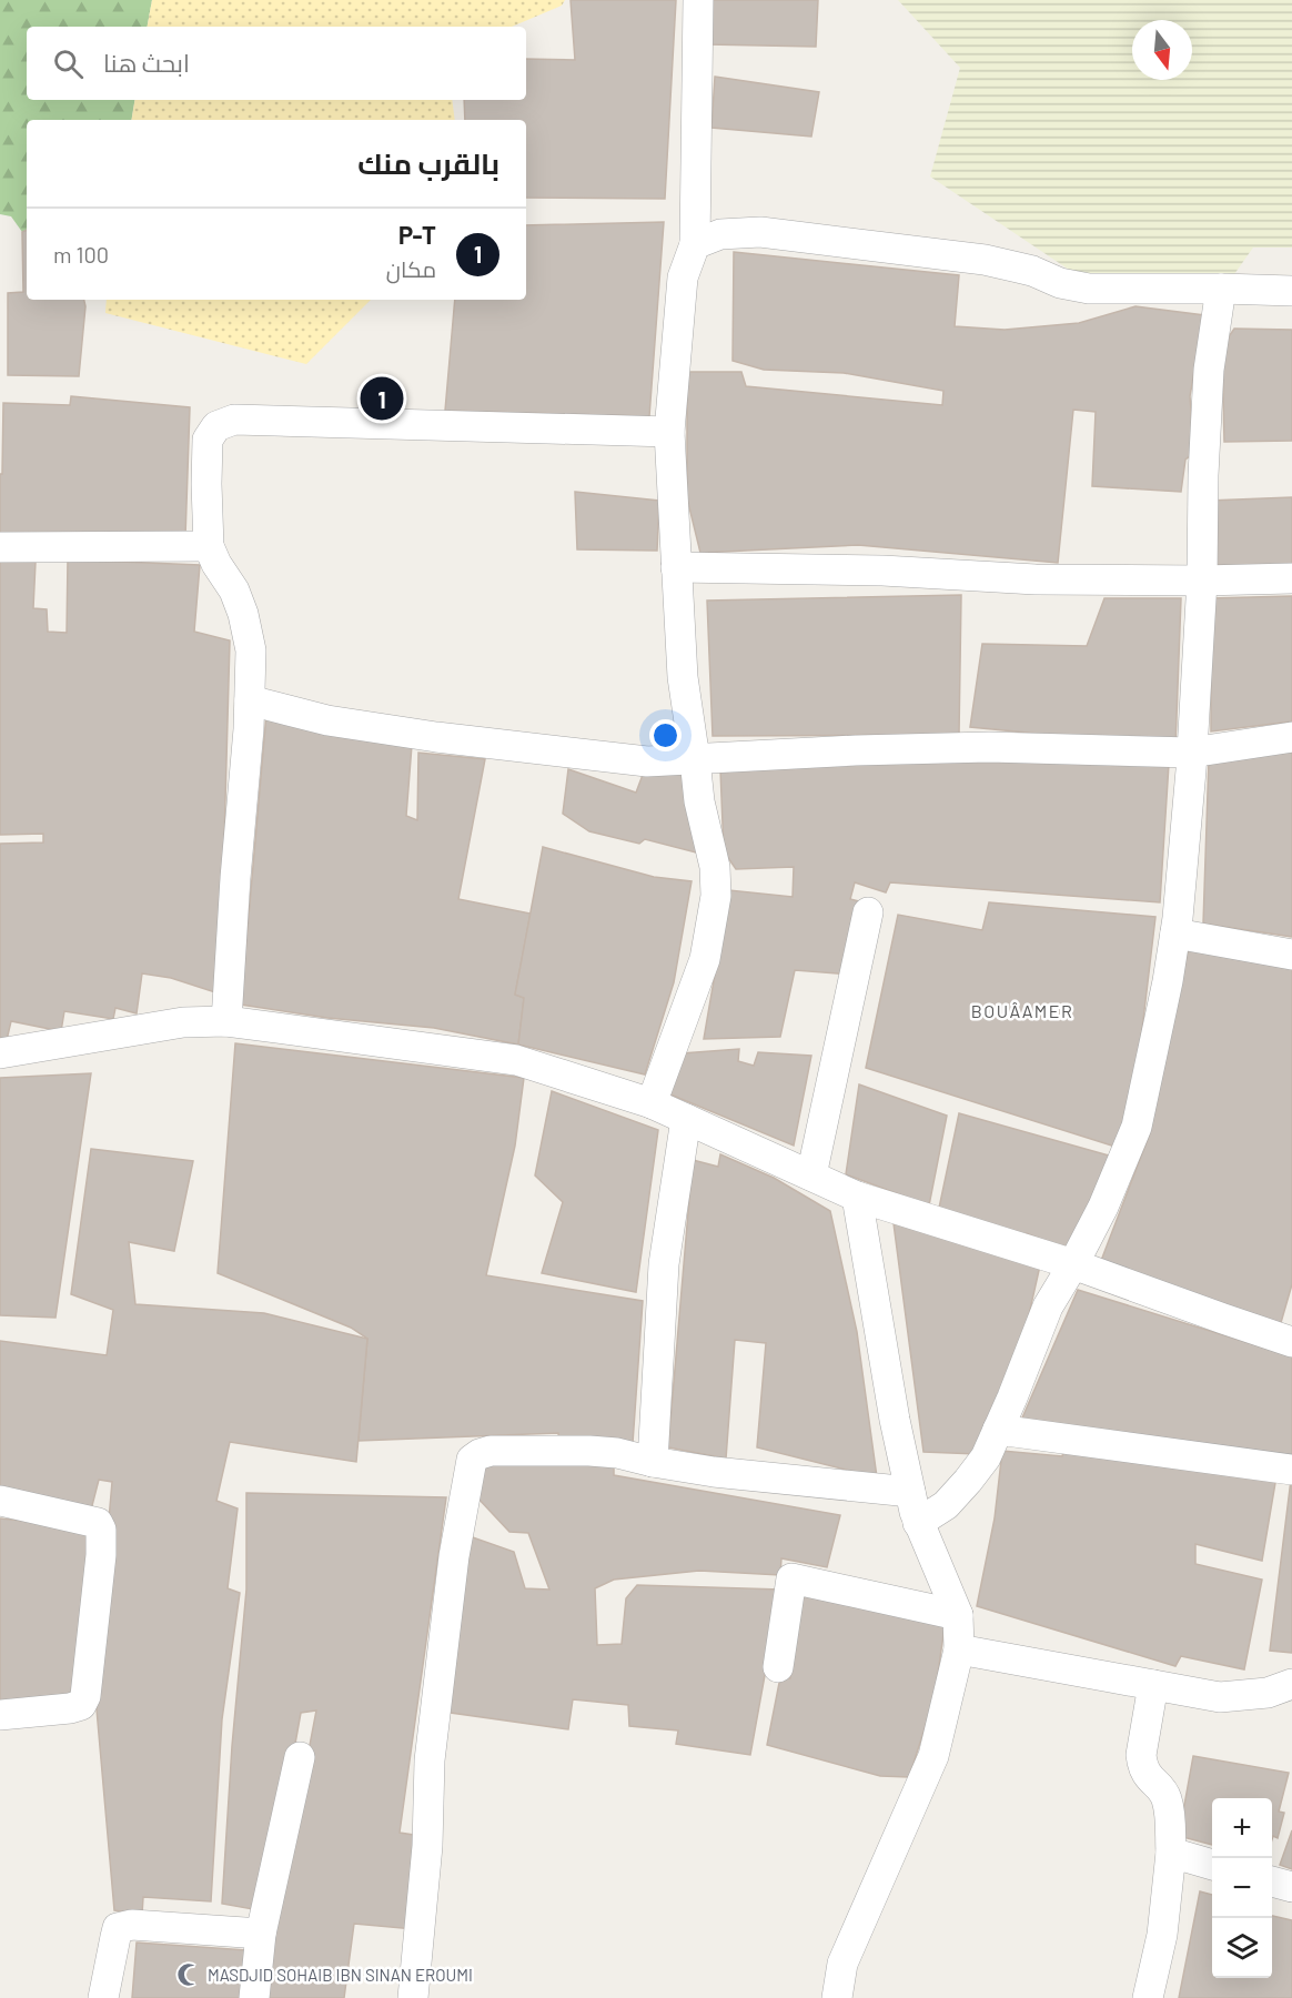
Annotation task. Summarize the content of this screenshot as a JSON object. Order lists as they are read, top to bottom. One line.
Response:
{"districts":["BOUÂAMER"],"places":{"mosque":["MASDJID SOHAIB IBN SINAN EROUMI"]},"north":"bottom","page":{"search":"ابحث هنا","heading":"بالقرب منك","list":[{"mark":"1","name":"P-T","note":"مكان","value":"100 m"}],"pins":"1","map_buttons":["+","−"]}}
